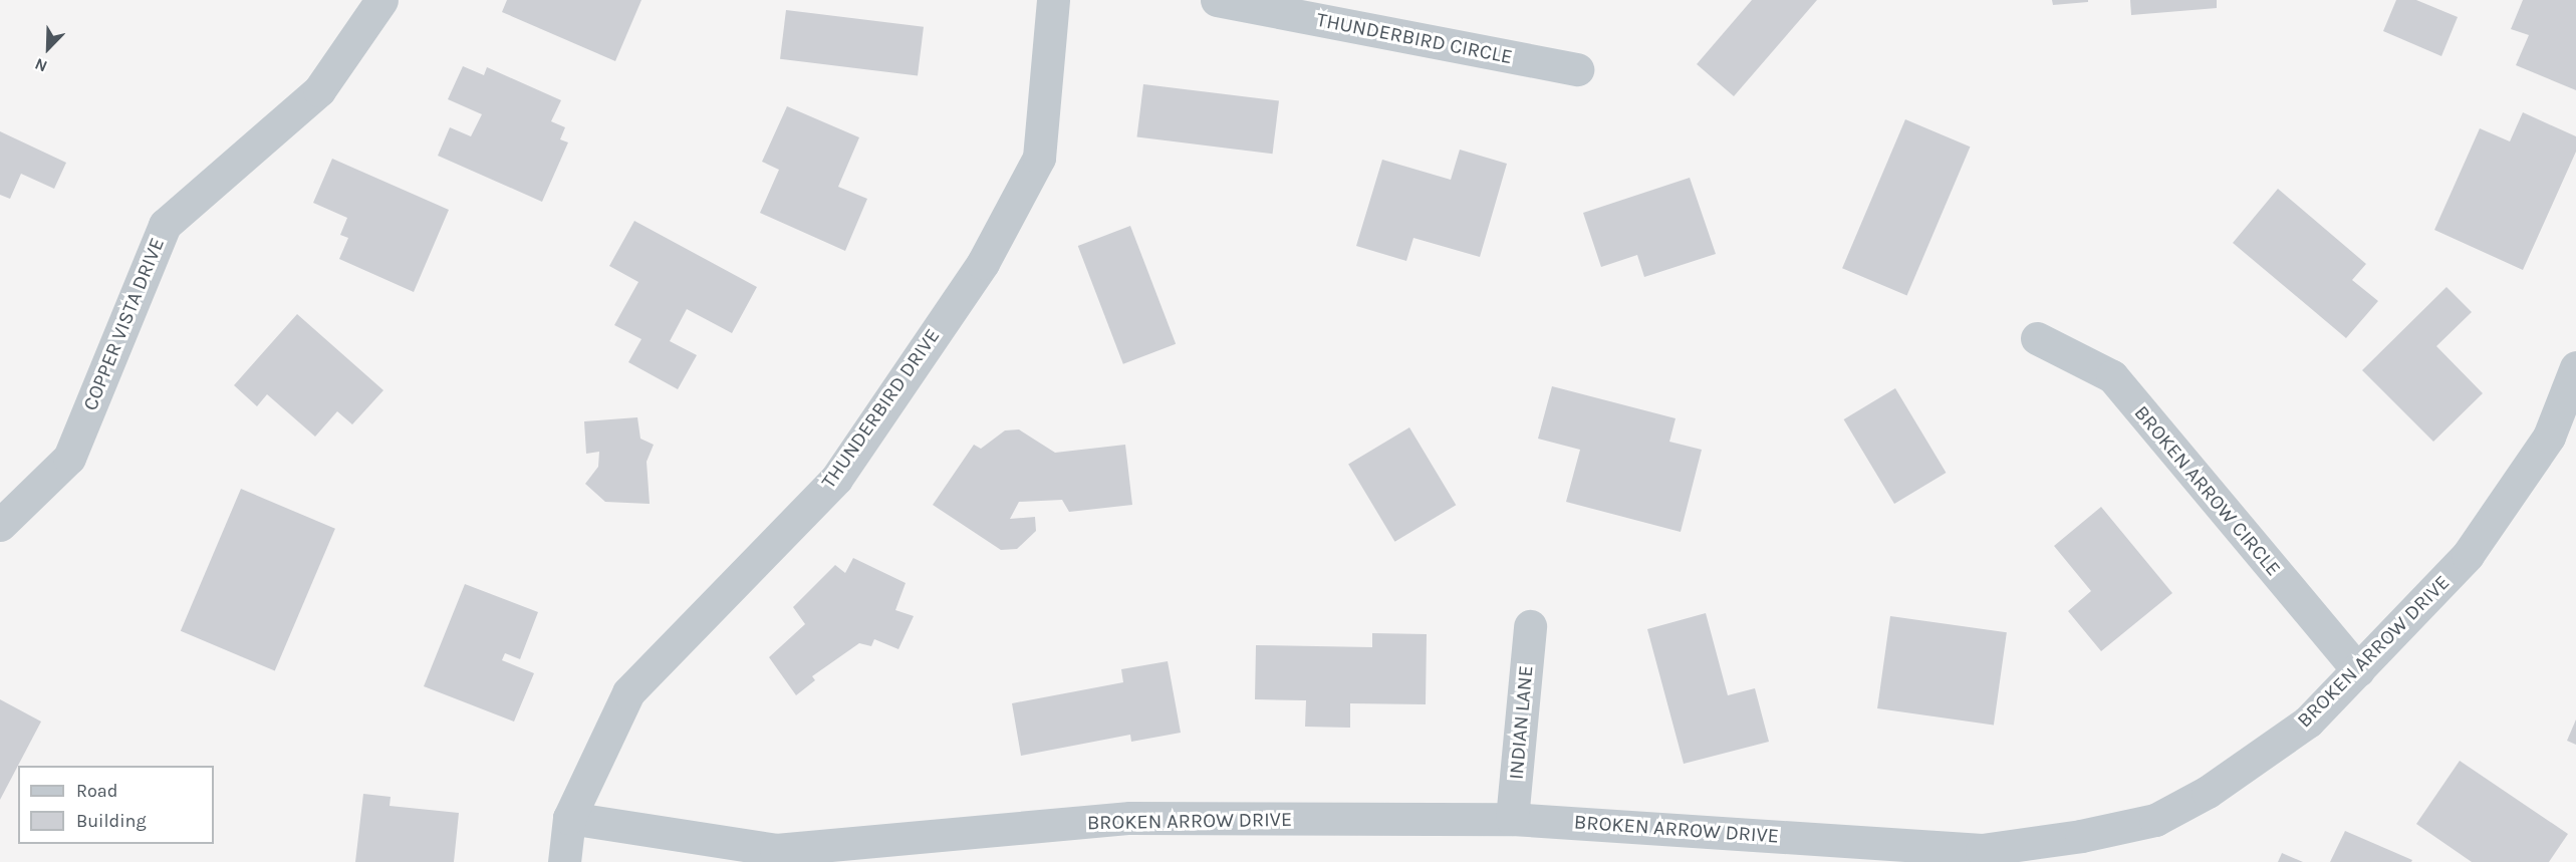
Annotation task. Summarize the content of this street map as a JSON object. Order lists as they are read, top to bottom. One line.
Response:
{"streets":{"street":["THUNDERBIRD CIRCLE","COPPER VISTA DRIVE","THUNDERBIRD DRIVE","BROKEN ARROW CIRCLE","BROKEN ARROW DRIVE","INDIAN LANE"]},"crossings":[["THUNDERBIRD DRIVE","BROKEN ARROW DRIVE"],["BROKEN ARROW CIRCLE","BROKEN ARROW DRIVE"],["BROKEN ARROW DRIVE","INDIAN LANE"]],"legend":["Road","Building"],"north":"bottom left"}
